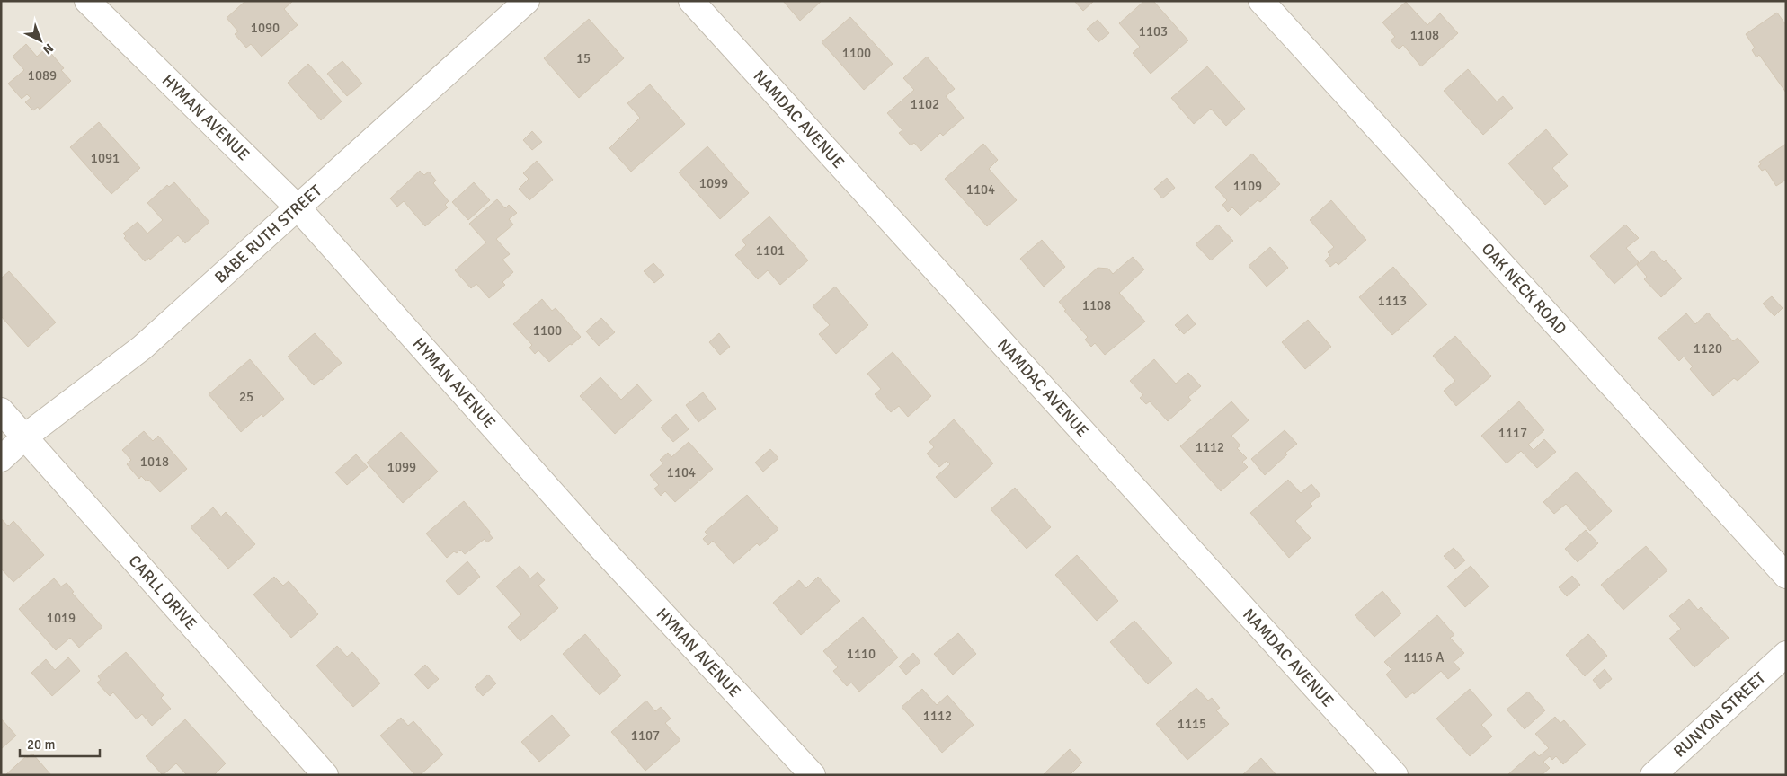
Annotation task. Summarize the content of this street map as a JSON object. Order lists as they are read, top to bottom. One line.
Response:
{"streets":{"street":["HYMAN AVENUE","NAMDAC AVENUE","BABE RUTH STREET","OAK NECK ROAD","CARLL DRIVE","RUNYON STREET"]},"crossings":[["HYMAN AVENUE","BABE RUTH STREET"],["BABE RUTH STREET","CARLL DRIVE"]],"house_numbers":["1090","1103","1108","1100","15","1089","1102","1091","1099","1109","1104","1101","1113","1108","1100","1120","25","1117","1112","1018","1099","1104","1019","1110","1116 A","1112","1115","1107"],"scale_bar":"20 m","north":"bottom right"}
